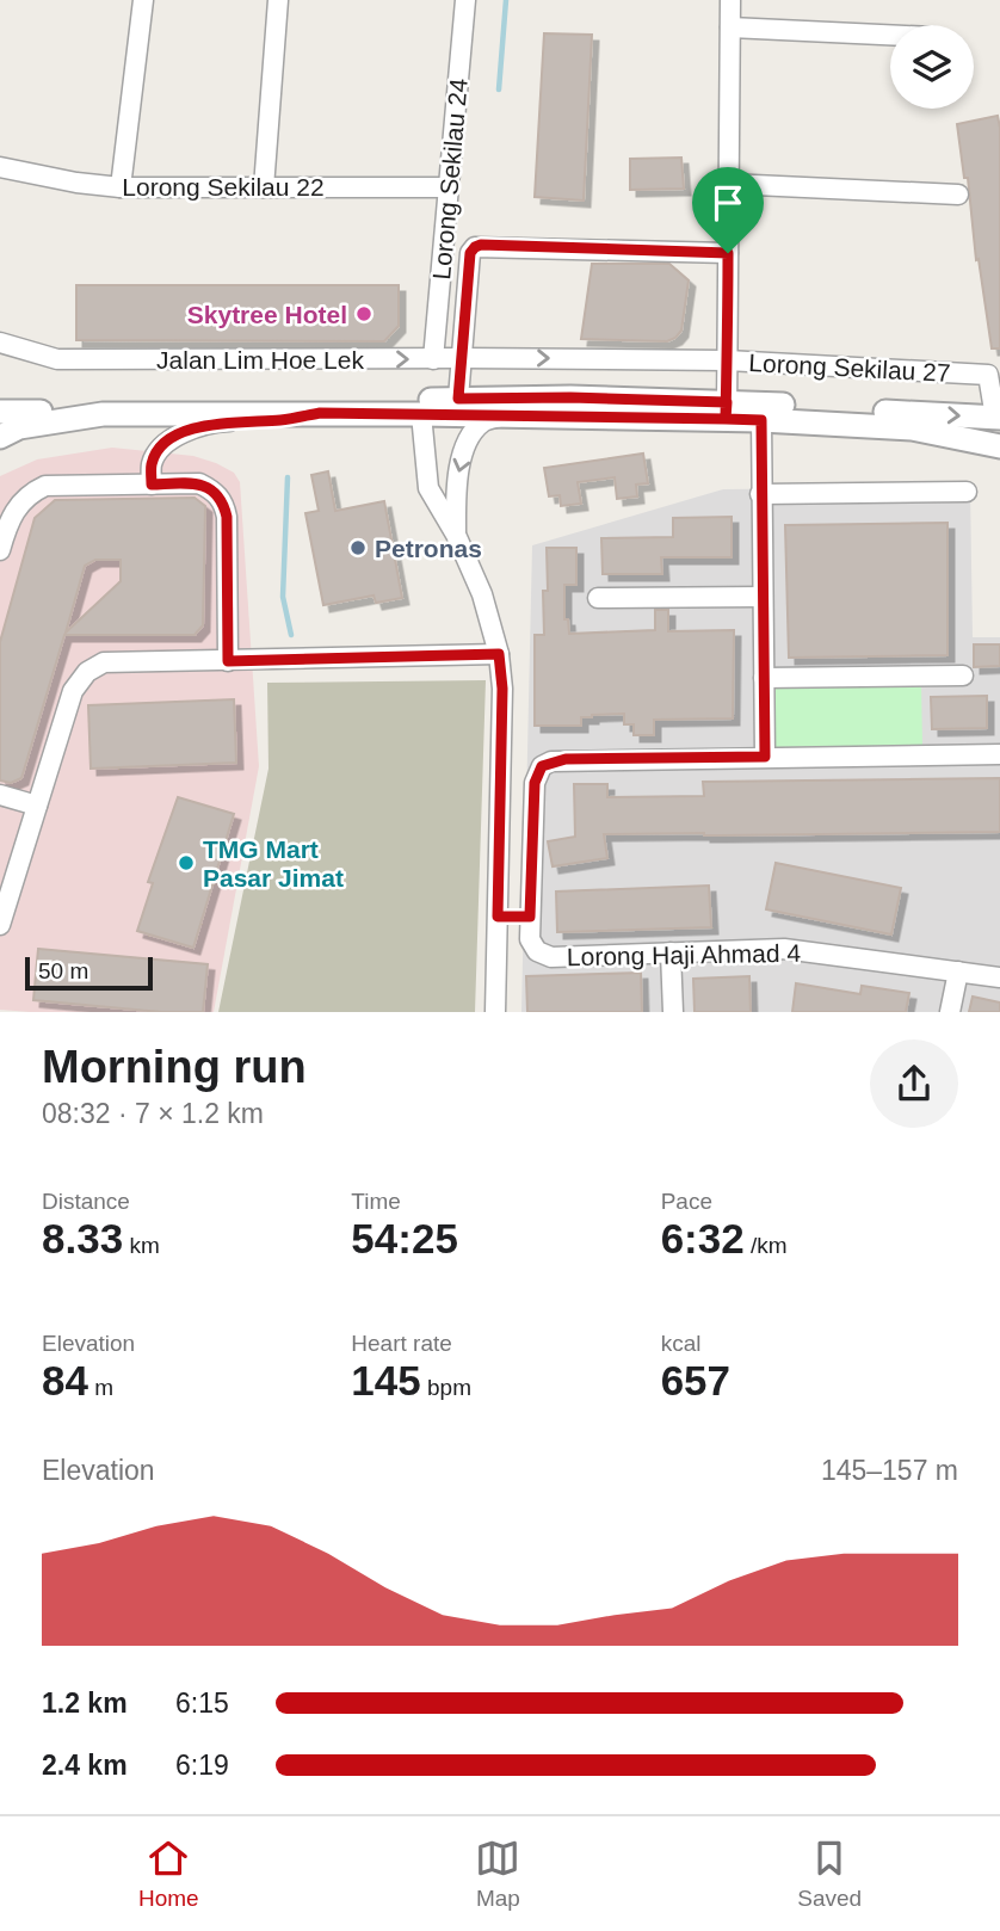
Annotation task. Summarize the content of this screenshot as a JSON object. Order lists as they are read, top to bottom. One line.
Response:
{"streets":{"street":["Lorong Sekilau 24","Lorong Sekilau 22","Jalan Lim Hoe Lek","Lorong Sekilau 27","Lorong Haji Ahmad 4"]},"crossings":[["Lorong Sekilau 24","Lorong Sekilau 22"],["Lorong Sekilau 24","Jalan Lim Hoe Lek"],["Jalan Lim Hoe Lek","Lorong Sekilau 27"]],"places":["Skytree Hotel","Petronas","TMG Mart Pasar Jimat"],"scale_bar":"50 m","page":{"scale":"50 m","heading":["Morning run","08:32 · 7 × 1.2 km"],"stats":[["Distance","8.33 km"],["Time","54:25"],["Pace","6:32 /km"],["Elevation","84 m"],["Heart rate","145 bpm"],["kcal","657"]],"chart":["Elevation","145–157 m"],"list":[{"name":"1.2 km","note":"6:15"},{"name":"2.4 km","note":"6:19"}],"tabs":["Home","Map","Saved"]}}
